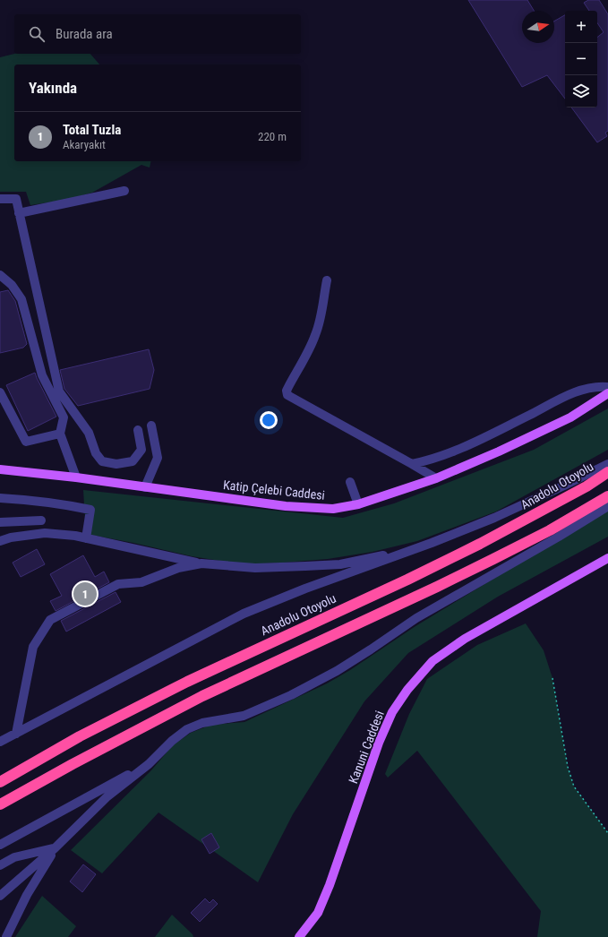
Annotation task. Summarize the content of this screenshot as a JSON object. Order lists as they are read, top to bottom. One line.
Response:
{"streets":{"highway":["Anadolu Otoyolu"],"main road":["Katip Çelebi Caddesi","Kanuni Caddesi"]},"north":"right","page":{"map_buttons":["+","−"],"search":"Burada ara","heading":"Yakında","list":[{"mark":"1","name":"Total Tuzla","note":"Akaryakıt","value":"220 m"}],"pins":"1"}}
